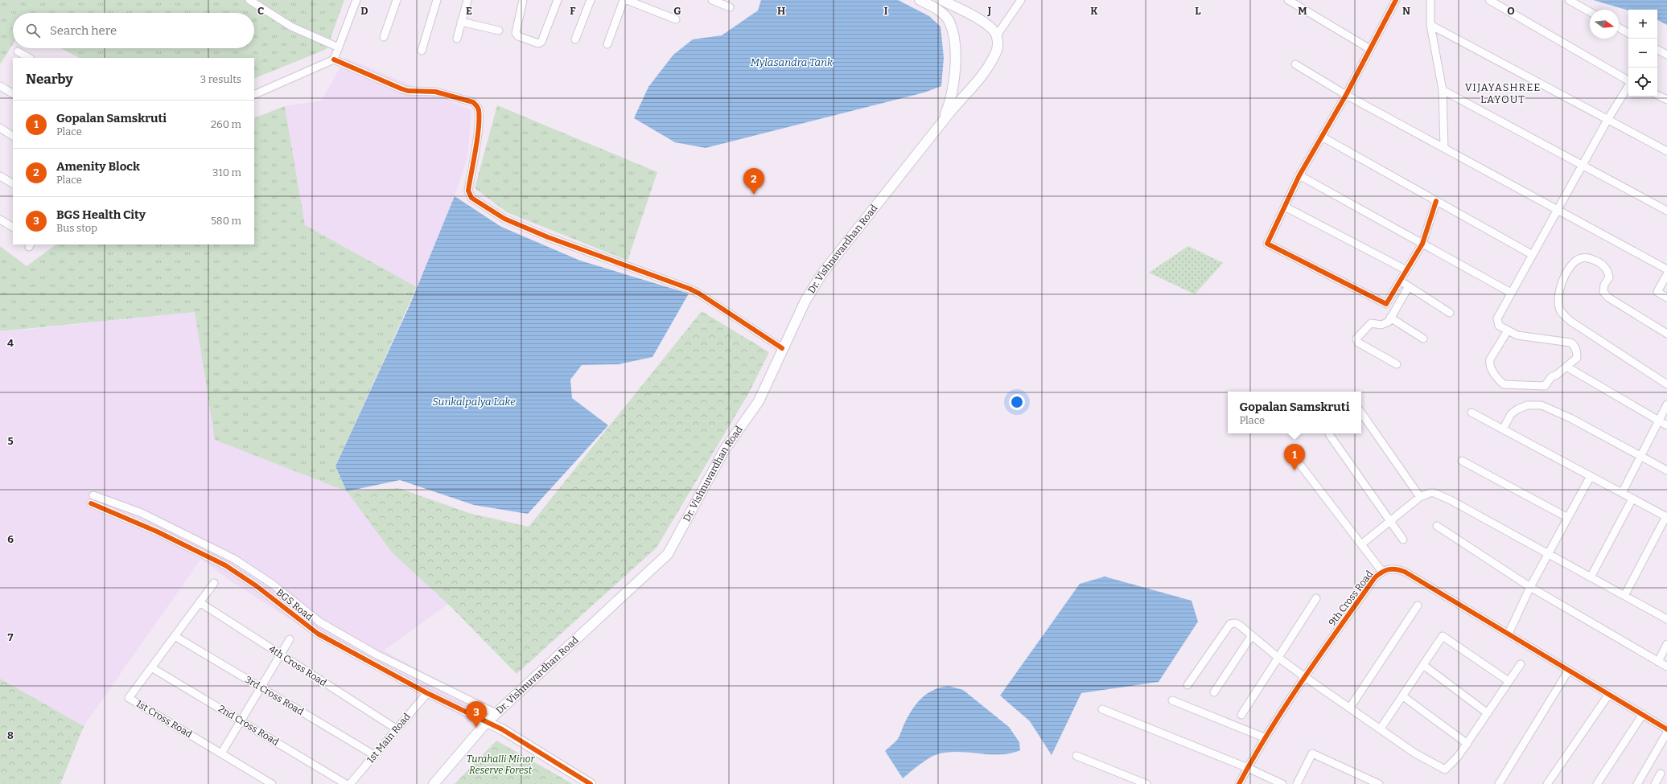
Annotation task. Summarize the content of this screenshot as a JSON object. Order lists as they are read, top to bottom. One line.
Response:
{"streets":{"main road":["Dr. Vishnuvardhan Road"],"street":["9th Cross Road","BGS Road","4th Cross Road","3rd Cross Road","1st Cross Road","2nd Cross Road","1st Main Road"]},"crossings":[["Dr. Vishnuvardhan Road","BGS Road"],["BGS Road","1st Main Road"],["4th Cross Road","1st Cross Road"],["4th Cross Road","1st Main Road"],["3rd Cross Road","1st Cross Road"],["3rd Cross Road","1st Main Road"],["1st Cross Road","2nd Cross Road"]],"districts":["VIJAYASHREE LAYOUT"],"water":["Mylasandra Tank","Sunkalpalya Lake"],"parks":["Turahalli Minor Reserve Forest"],"north":"right","page":{"map_buttons":["+","−"],"search":"Search here","heading":["Nearby","3 results"],"list":[{"mark":"1","name":"Gopalan Samskruti","note":"Place","value":"260 m"},{"mark":"2","name":"Amenity Block","note":"Place","value":"310 m"},{"mark":"3","name":"BGS Health City","note":"Bus stop","value":"580 m"}],"pins":["2","1","3"],"popup":["Gopalan Samskruti","Place"]},"grid":{"columns":["C","D","E","F","G","H","I","J","K","L","M","N","O"],"rows":["4","5","6","7","8"]}}
